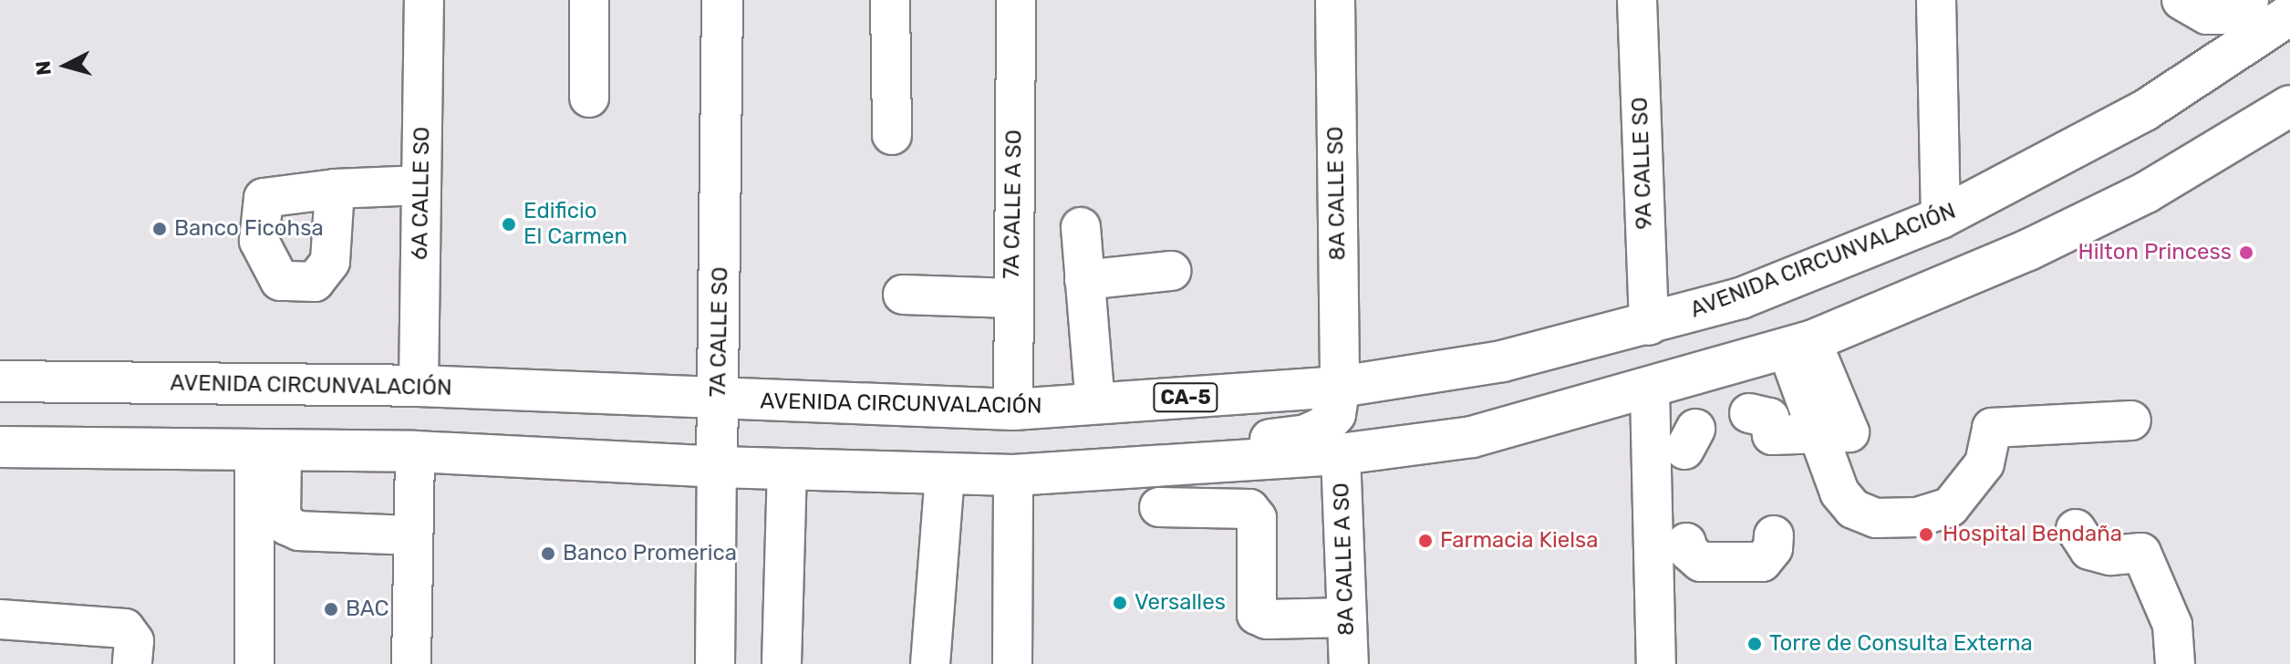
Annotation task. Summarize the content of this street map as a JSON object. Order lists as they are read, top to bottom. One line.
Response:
{"streets":{"main road":["AVENIDA CIRCUNVALACIÓN","7A CALLE SO","CA-5"],"street":["9A CALLE SO","6A CALLE SO","8A CALLE SO","7A CALLE A SO","8A CALLE A SO"]},"crossings":[["9A CALLE SO","AVENIDA CIRCUNVALACIÓN"],["6A CALLE SO","AVENIDA CIRCUNVALACIÓN"],["8A CALLE SO","AVENIDA CIRCUNVALACIÓN"],["7A CALLE A SO","AVENIDA CIRCUNVALACIÓN"],["AVENIDA CIRCUNVALACIÓN","7A CALLE SO"]],"places":["Edificio El Carmen","Banco Ficohsa","Hilton Princess","Hospital Bendaña","Farmacia Kielsa","Banco Promerica","Versalles","BAC","Torre de Consulta Externa"],"north":"left"}
